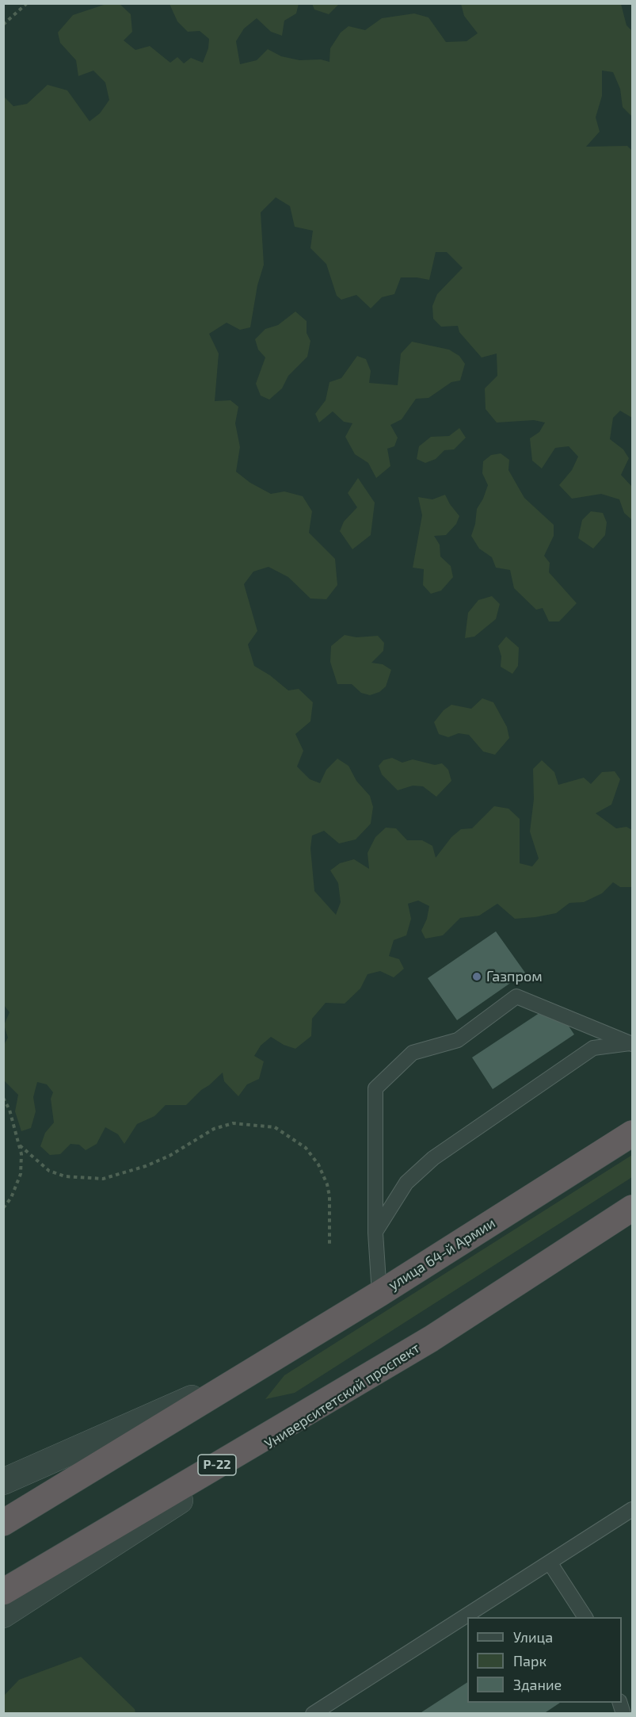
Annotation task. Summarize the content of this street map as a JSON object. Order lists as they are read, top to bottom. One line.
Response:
{"streets":{"highway":["улица 64-й Армии","Университетский проспект","Р-22"]},"crossings":[["Университетский проспект","Р-22"]],"places":["Газпром"],"legend":["Улица","Парк","Здание"]}
